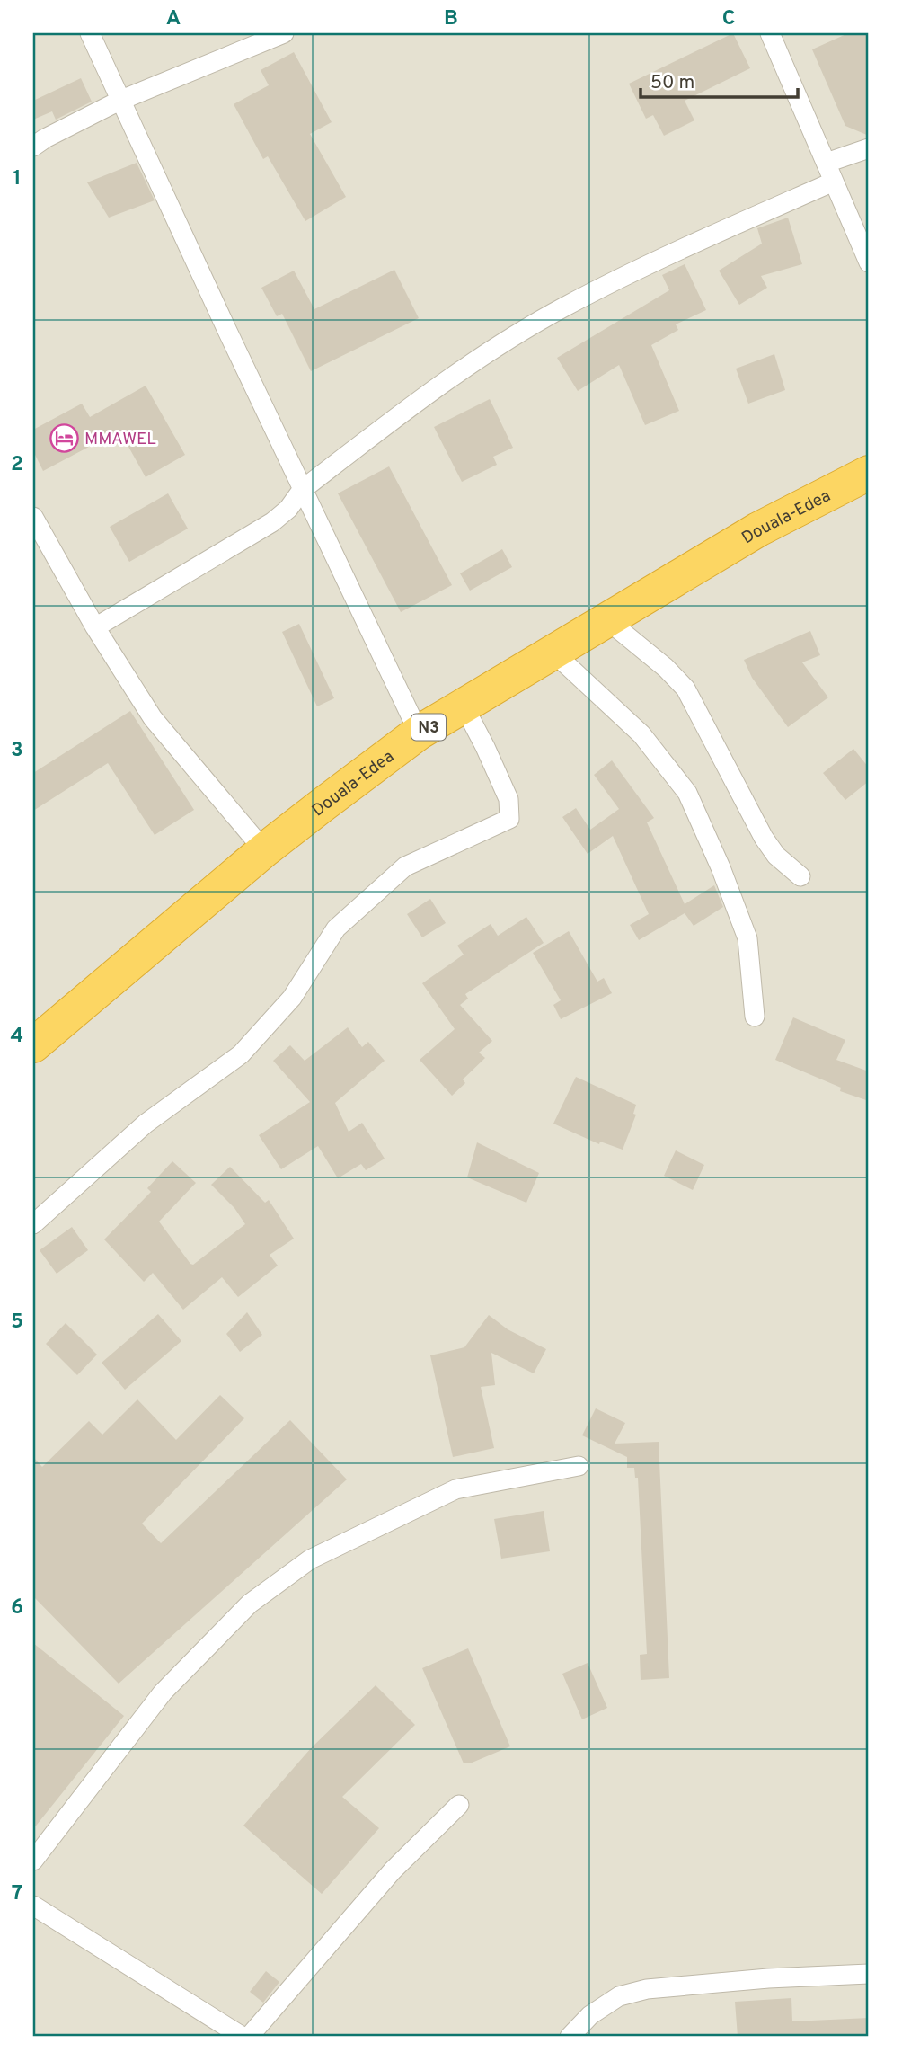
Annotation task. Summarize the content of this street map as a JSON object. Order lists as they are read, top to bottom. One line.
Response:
{"streets":{"highway":["Douala-Edea","N3"]},"places":{"hotel":["MMAWEL"]},"scale_bar":"50 m","grid":{"columns":["A","B","C"],"rows":["1","2","3","4","5","6","7"]}}
